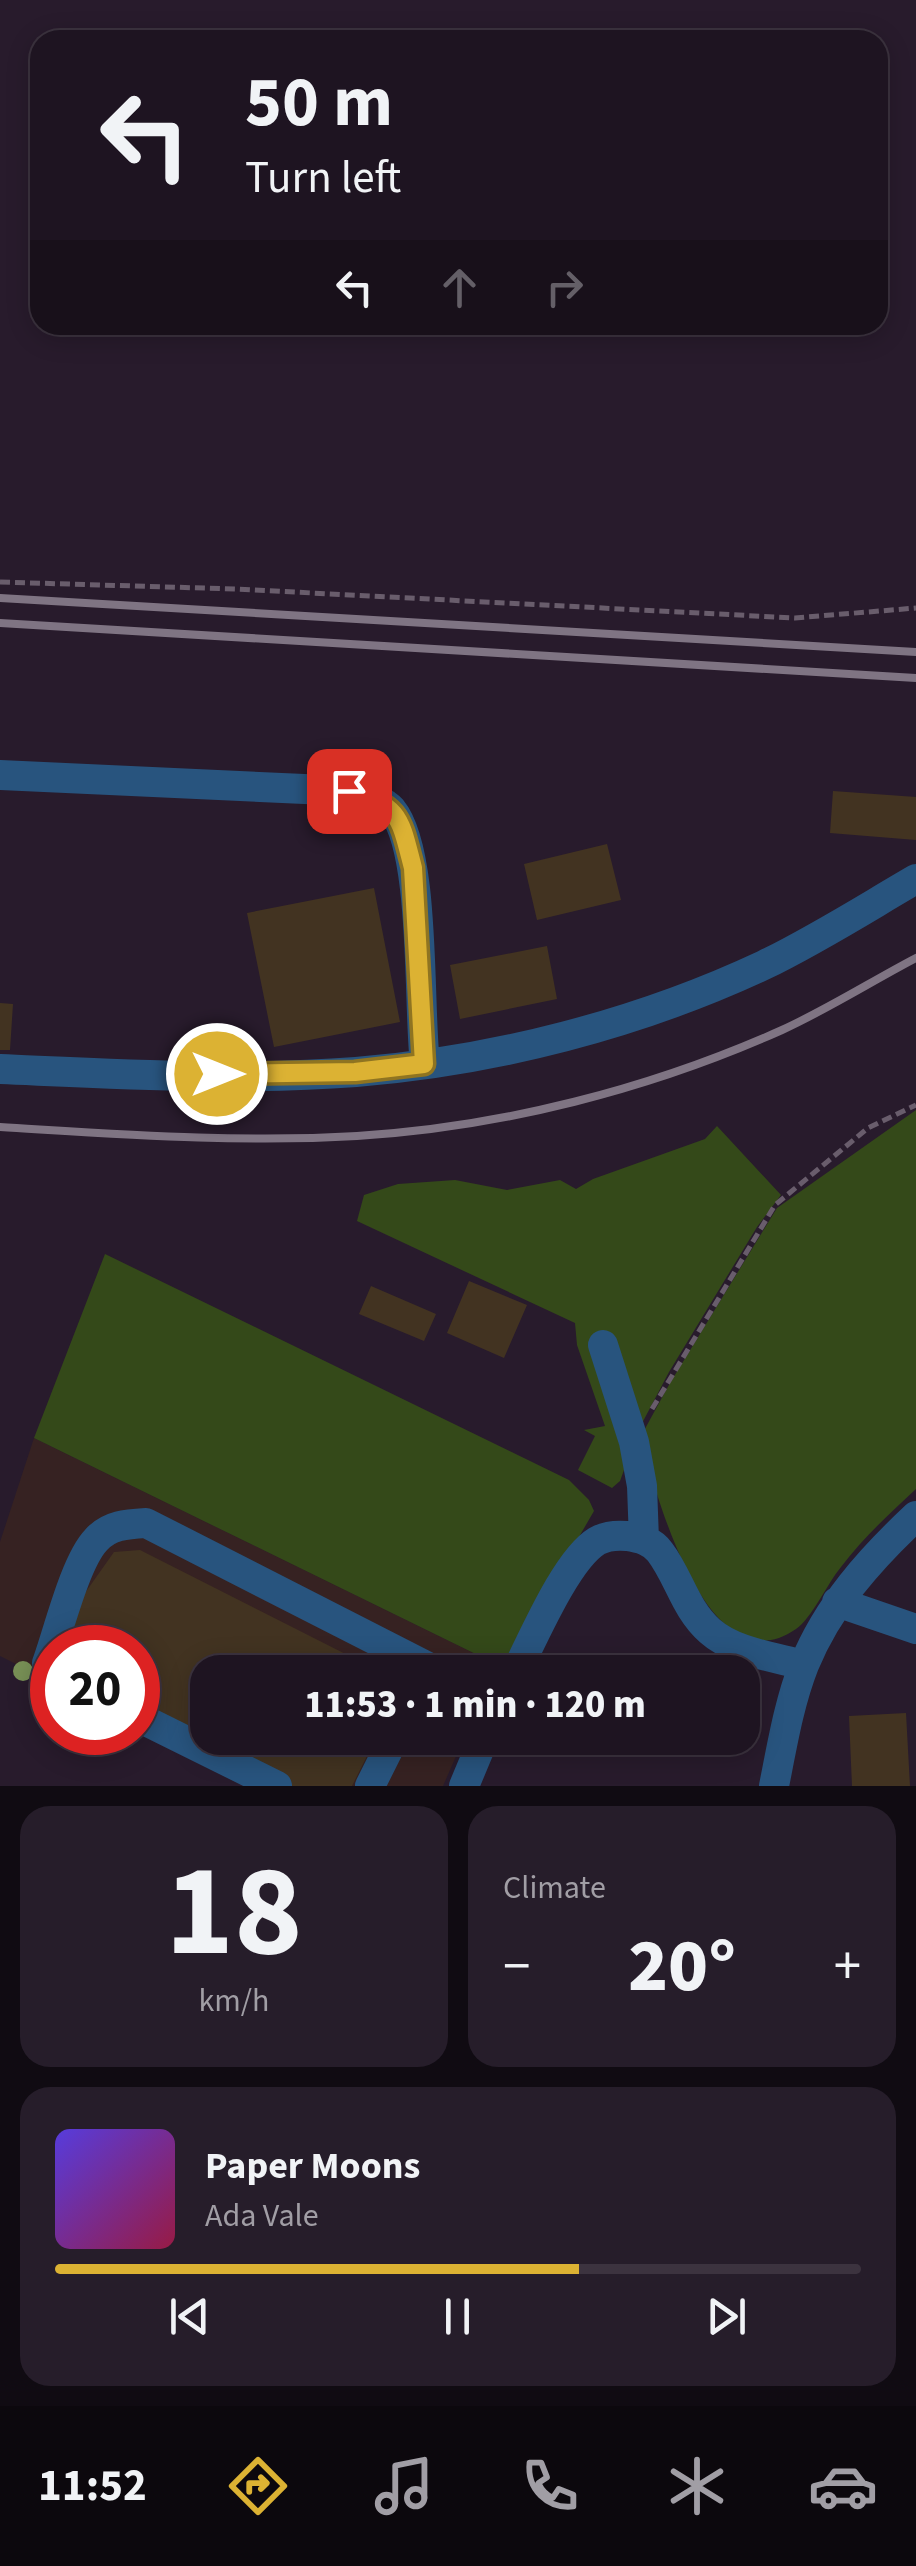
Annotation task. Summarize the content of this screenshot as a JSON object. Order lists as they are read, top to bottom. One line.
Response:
{"page":{"turn":["50 m","Turn left"],"limit":"20","trip":"11:53 · 1 min · 120 m","tile":[["18","km/h"],"Climate"],"heat":["−","20°","+"],"song":["Paper Moons","Ada Vale"],"tabs":"11:52"}}
